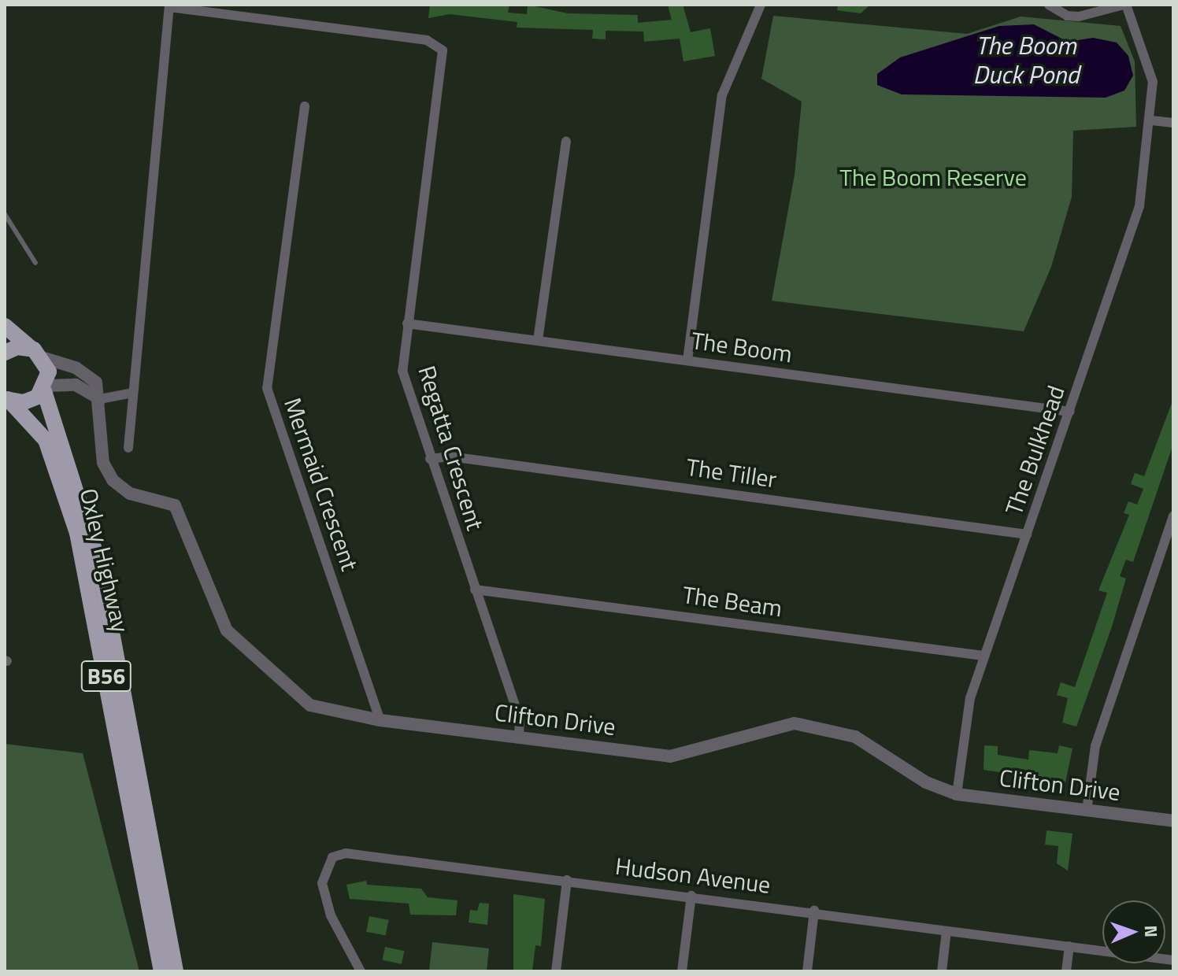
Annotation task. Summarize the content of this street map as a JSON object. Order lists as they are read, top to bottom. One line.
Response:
{"streets":{"main road":["Oxley Highway","B56"],"street":["The Boom","Regatta Crescent","The Bulkhead","The Tiller","Mermaid Crescent","The Beam","Clifton Drive","Hudson Avenue"]},"crossings":[["The Boom","Regatta Crescent"],["The Boom","The Bulkhead"],["Regatta Crescent","The Tiller"],["Regatta Crescent","The Beam"],["Regatta Crescent","Clifton Drive"],["The Bulkhead","The Tiller"],["The Bulkhead","The Beam"],["The Bulkhead","Clifton Drive"],["Mermaid Crescent","Clifton Drive"],["Oxley Highway","B56"],["B56","Clifton Drive"]],"water":["The Boom Duck Pond"],"parks":["The Boom Reserve"],"north":"right"}
